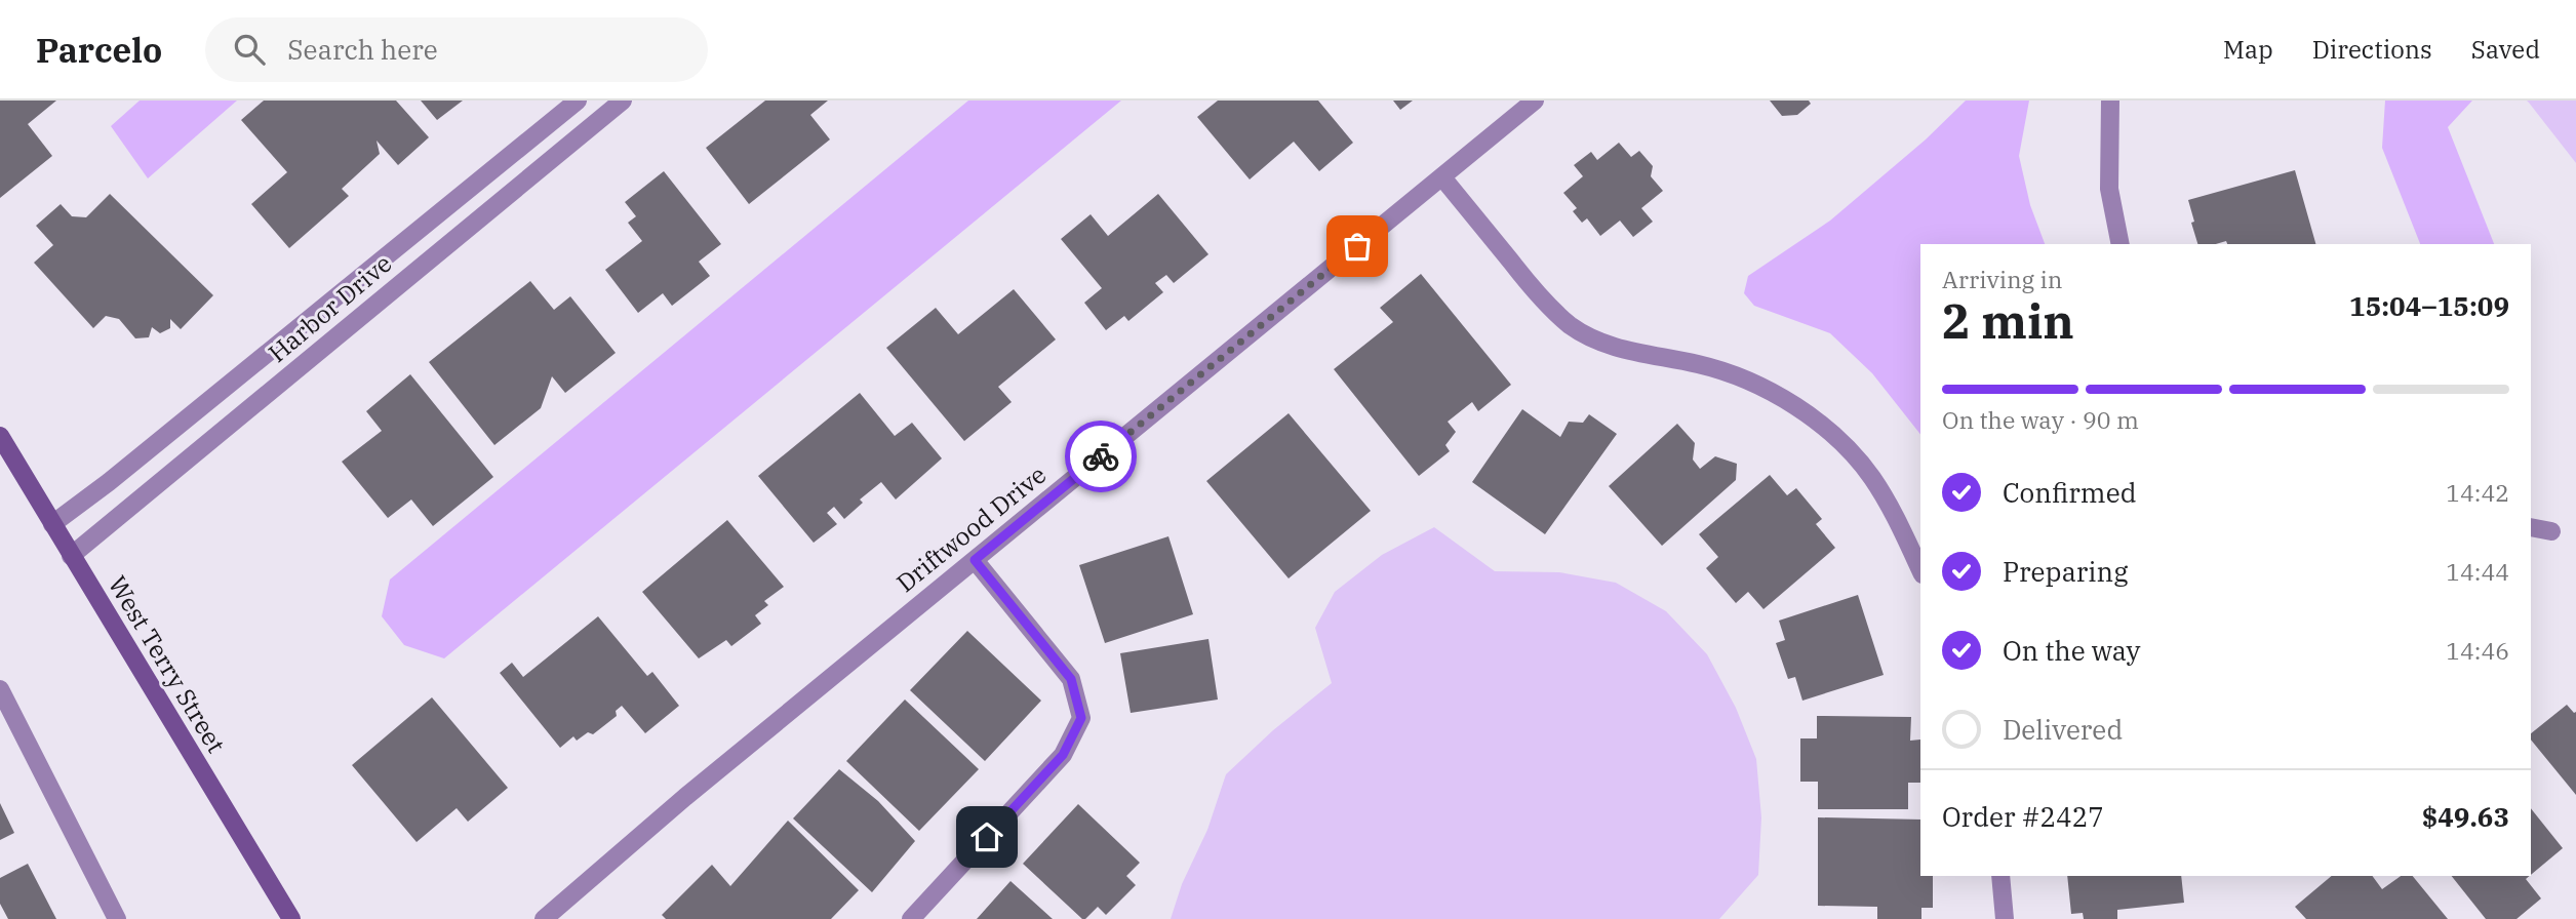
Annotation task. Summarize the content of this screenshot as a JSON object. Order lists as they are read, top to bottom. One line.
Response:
{"streets":{"street":["Harbor Drive","Driftwood Drive","West Terry Street"]},"crossings":[["Harbor Drive","West Terry Street"]],"page":{"header":"Parcelo","search":"Search here","nav":["Map","Directions","Saved"],"heading":["2 min","Arriving in","15:04–15:09"],"panel":["Order #2427","$49.63"],"bar":"On the way · 90 m","list":[["Confirmed","14:42"],["Preparing","14:44"],["On the way","14:46"],"Delivered"]}}
